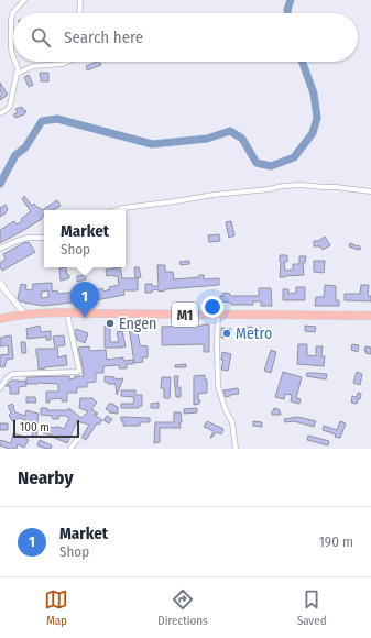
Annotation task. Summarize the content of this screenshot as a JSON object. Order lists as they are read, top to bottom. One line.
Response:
{"streets":{"highway":["M1"]},"places":["Engen","Metro"],"scale_bar":"100 m","page":{"search":"Search here","popup":["Market","Shop"],"pins":"1","scale":"100 m","heading":"Nearby","list":[{"mark":"1","name":"Market","note":"Shop","value":"190 m"}],"nav":["Map","Directions","Saved"]}}
